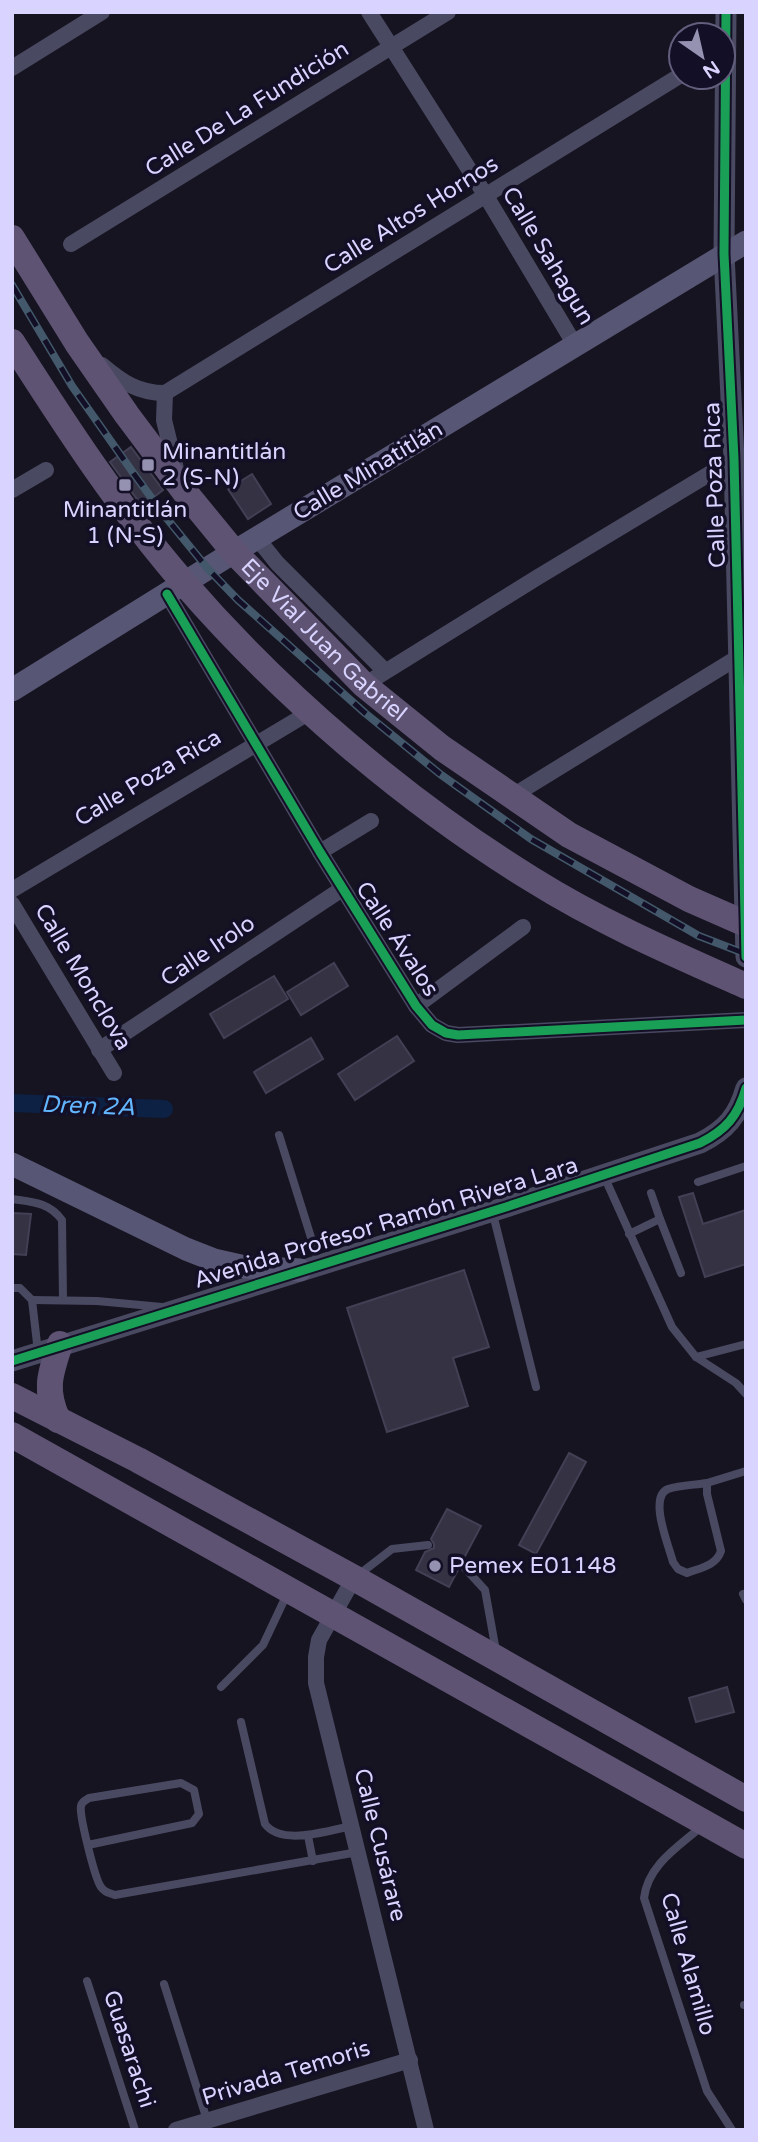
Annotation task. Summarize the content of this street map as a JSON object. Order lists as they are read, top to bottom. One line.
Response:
{"streets":{"main road":["Calle Minatitlán","Eje Vial Juan Gabriel"],"street":["Calle De La Fundición","Calle Altos Hornos","Calle Sahagun","Calle Poza Rica","Calle Ávalos","Calle Irolo","Calle Monclova","Avenida Profesor Ramón Rivera Lara","Calle Cusárare","Privada Temoris"],"lane":["Calle Alamillo","Guasarachi"]},"crossings":[["Calle De La Fundición","Calle Sahagun"],["Calle Altos Hornos","Calle Sahagun"],["Calle Sahagun","Calle Minatitlán"],["Calle Minatitlán","Calle Poza Rica"],["Calle Minatitlán","Eje Vial Juan Gabriel"],["Calle Minatitlán","Calle Ávalos"],["Calle Poza Rica","Eje Vial Juan Gabriel"],["Calle Poza Rica","Calle Ávalos"],["Calle Ávalos","Calle Irolo"],["Calle Irolo","Calle Monclova"],["Calle Cusárare","Privada Temoris"]],"water":["Dren 2A"],"places":{"transit":["Minantitlán 2 (S-N)","Minantitlán 1 (N-S)"],"other":["Pemex E01148"]},"north":"bottom right"}
